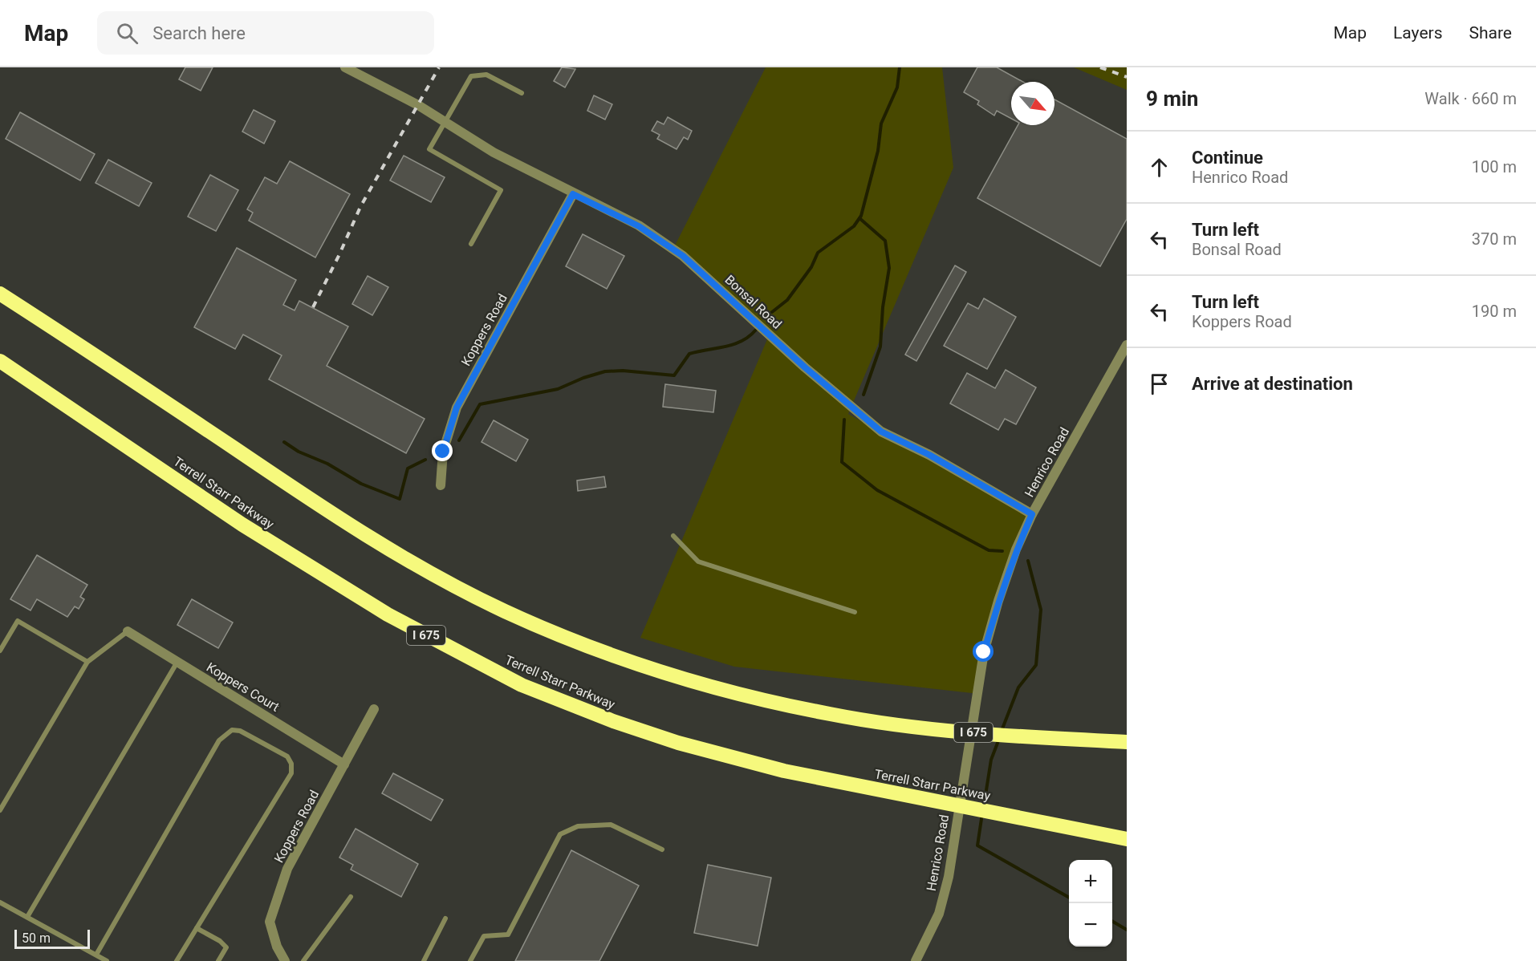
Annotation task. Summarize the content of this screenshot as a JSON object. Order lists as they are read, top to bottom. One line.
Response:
{"streets":{"highway":["Terrell Starr Parkway","I 675"],"street":["Bonsal Road","Koppers Road","Henrico Road","Koppers Court"]},"crossings":[["Bonsal Road","Koppers Road"],["Bonsal Road","Henrico Road"],["Koppers Road","Koppers Court"]],"scale_bar":"50 m","north":"bottom right","page":{"header":"Map","search":"Search here","nav":["Map","Layers","Share"],"heading":["9 min","Walk · 660 m"],"list":[["Continue","Henrico Road","100 m"],["Turn left","Bonsal Road","370 m"],["Turn left","Koppers Road","190 m"],"Arrive at destination"],"map_buttons":["+","−"],"scale":"50 m"}}
